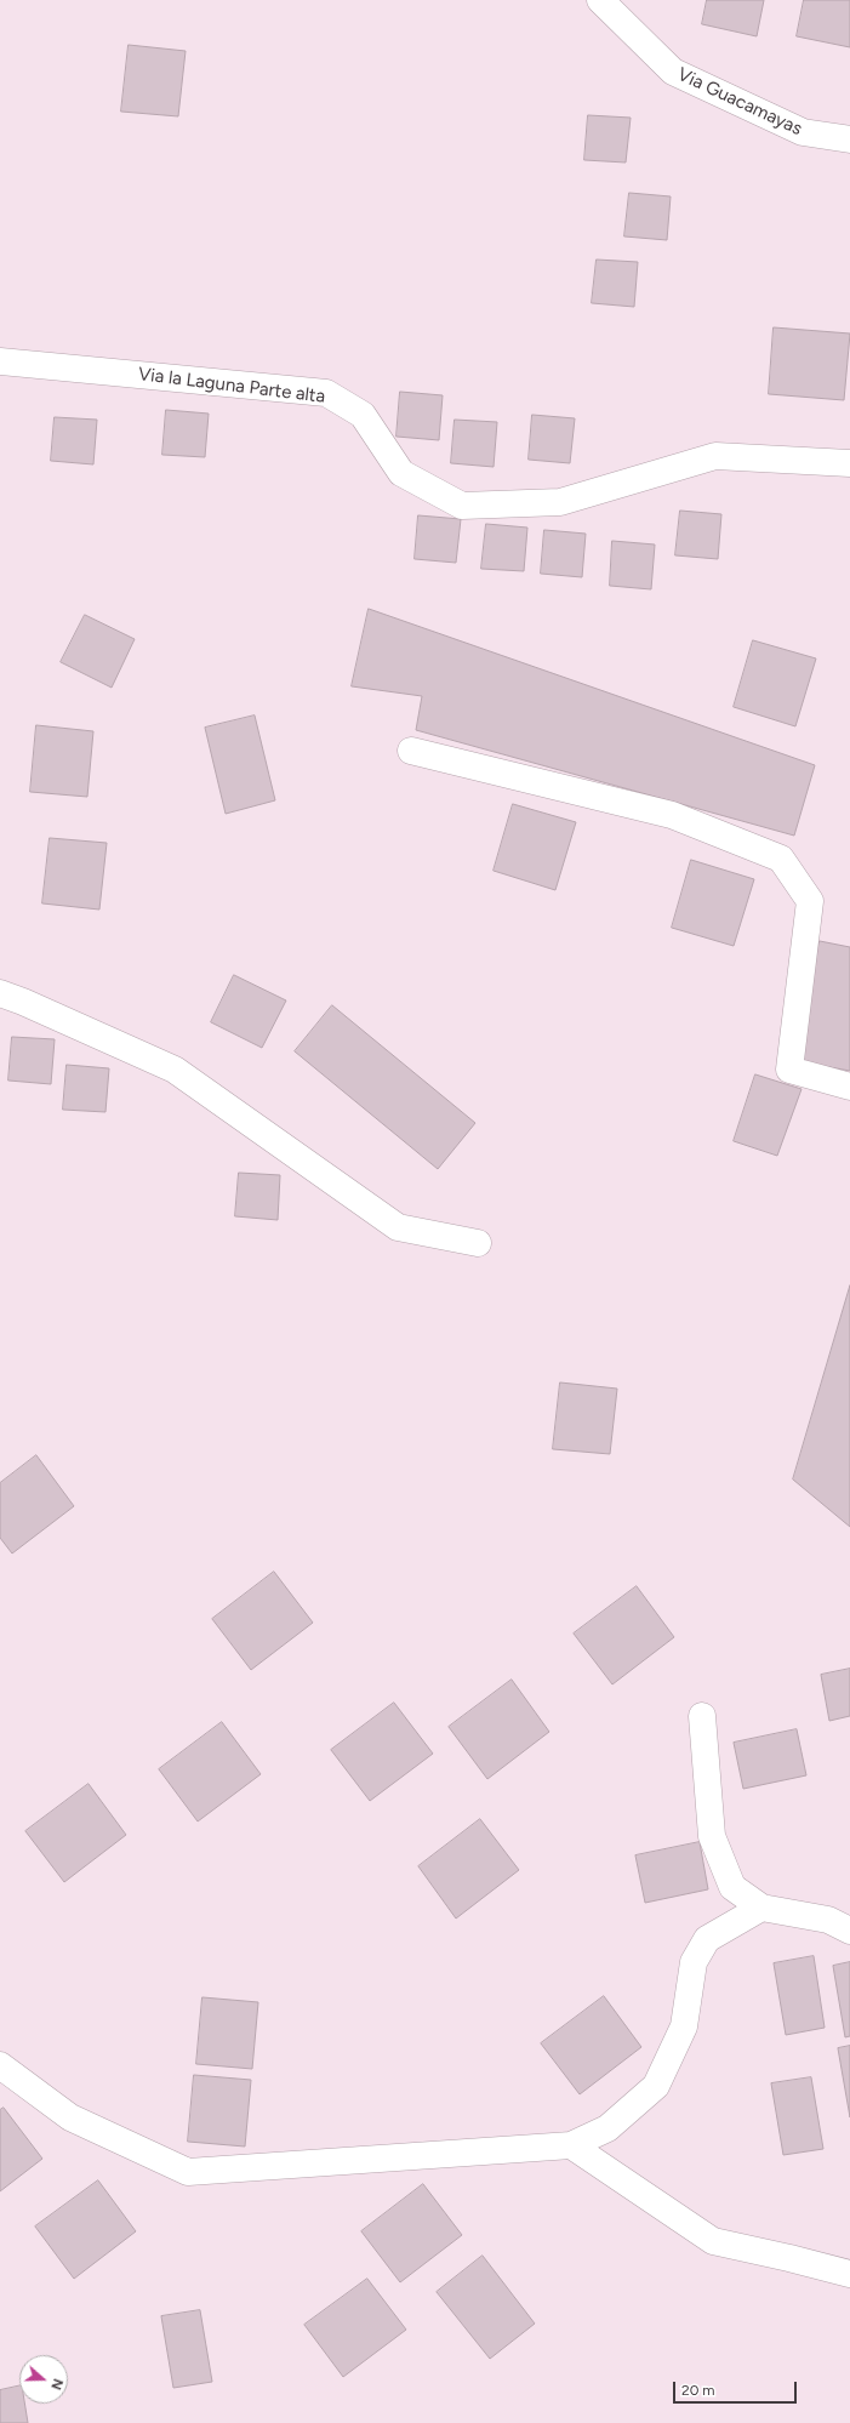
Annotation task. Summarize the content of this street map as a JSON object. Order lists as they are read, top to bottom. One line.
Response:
{"streets":{"street":["Via Guacamayas","Via la Laguna Parte alta"]},"scale_bar":"20 m","north":"right"}
